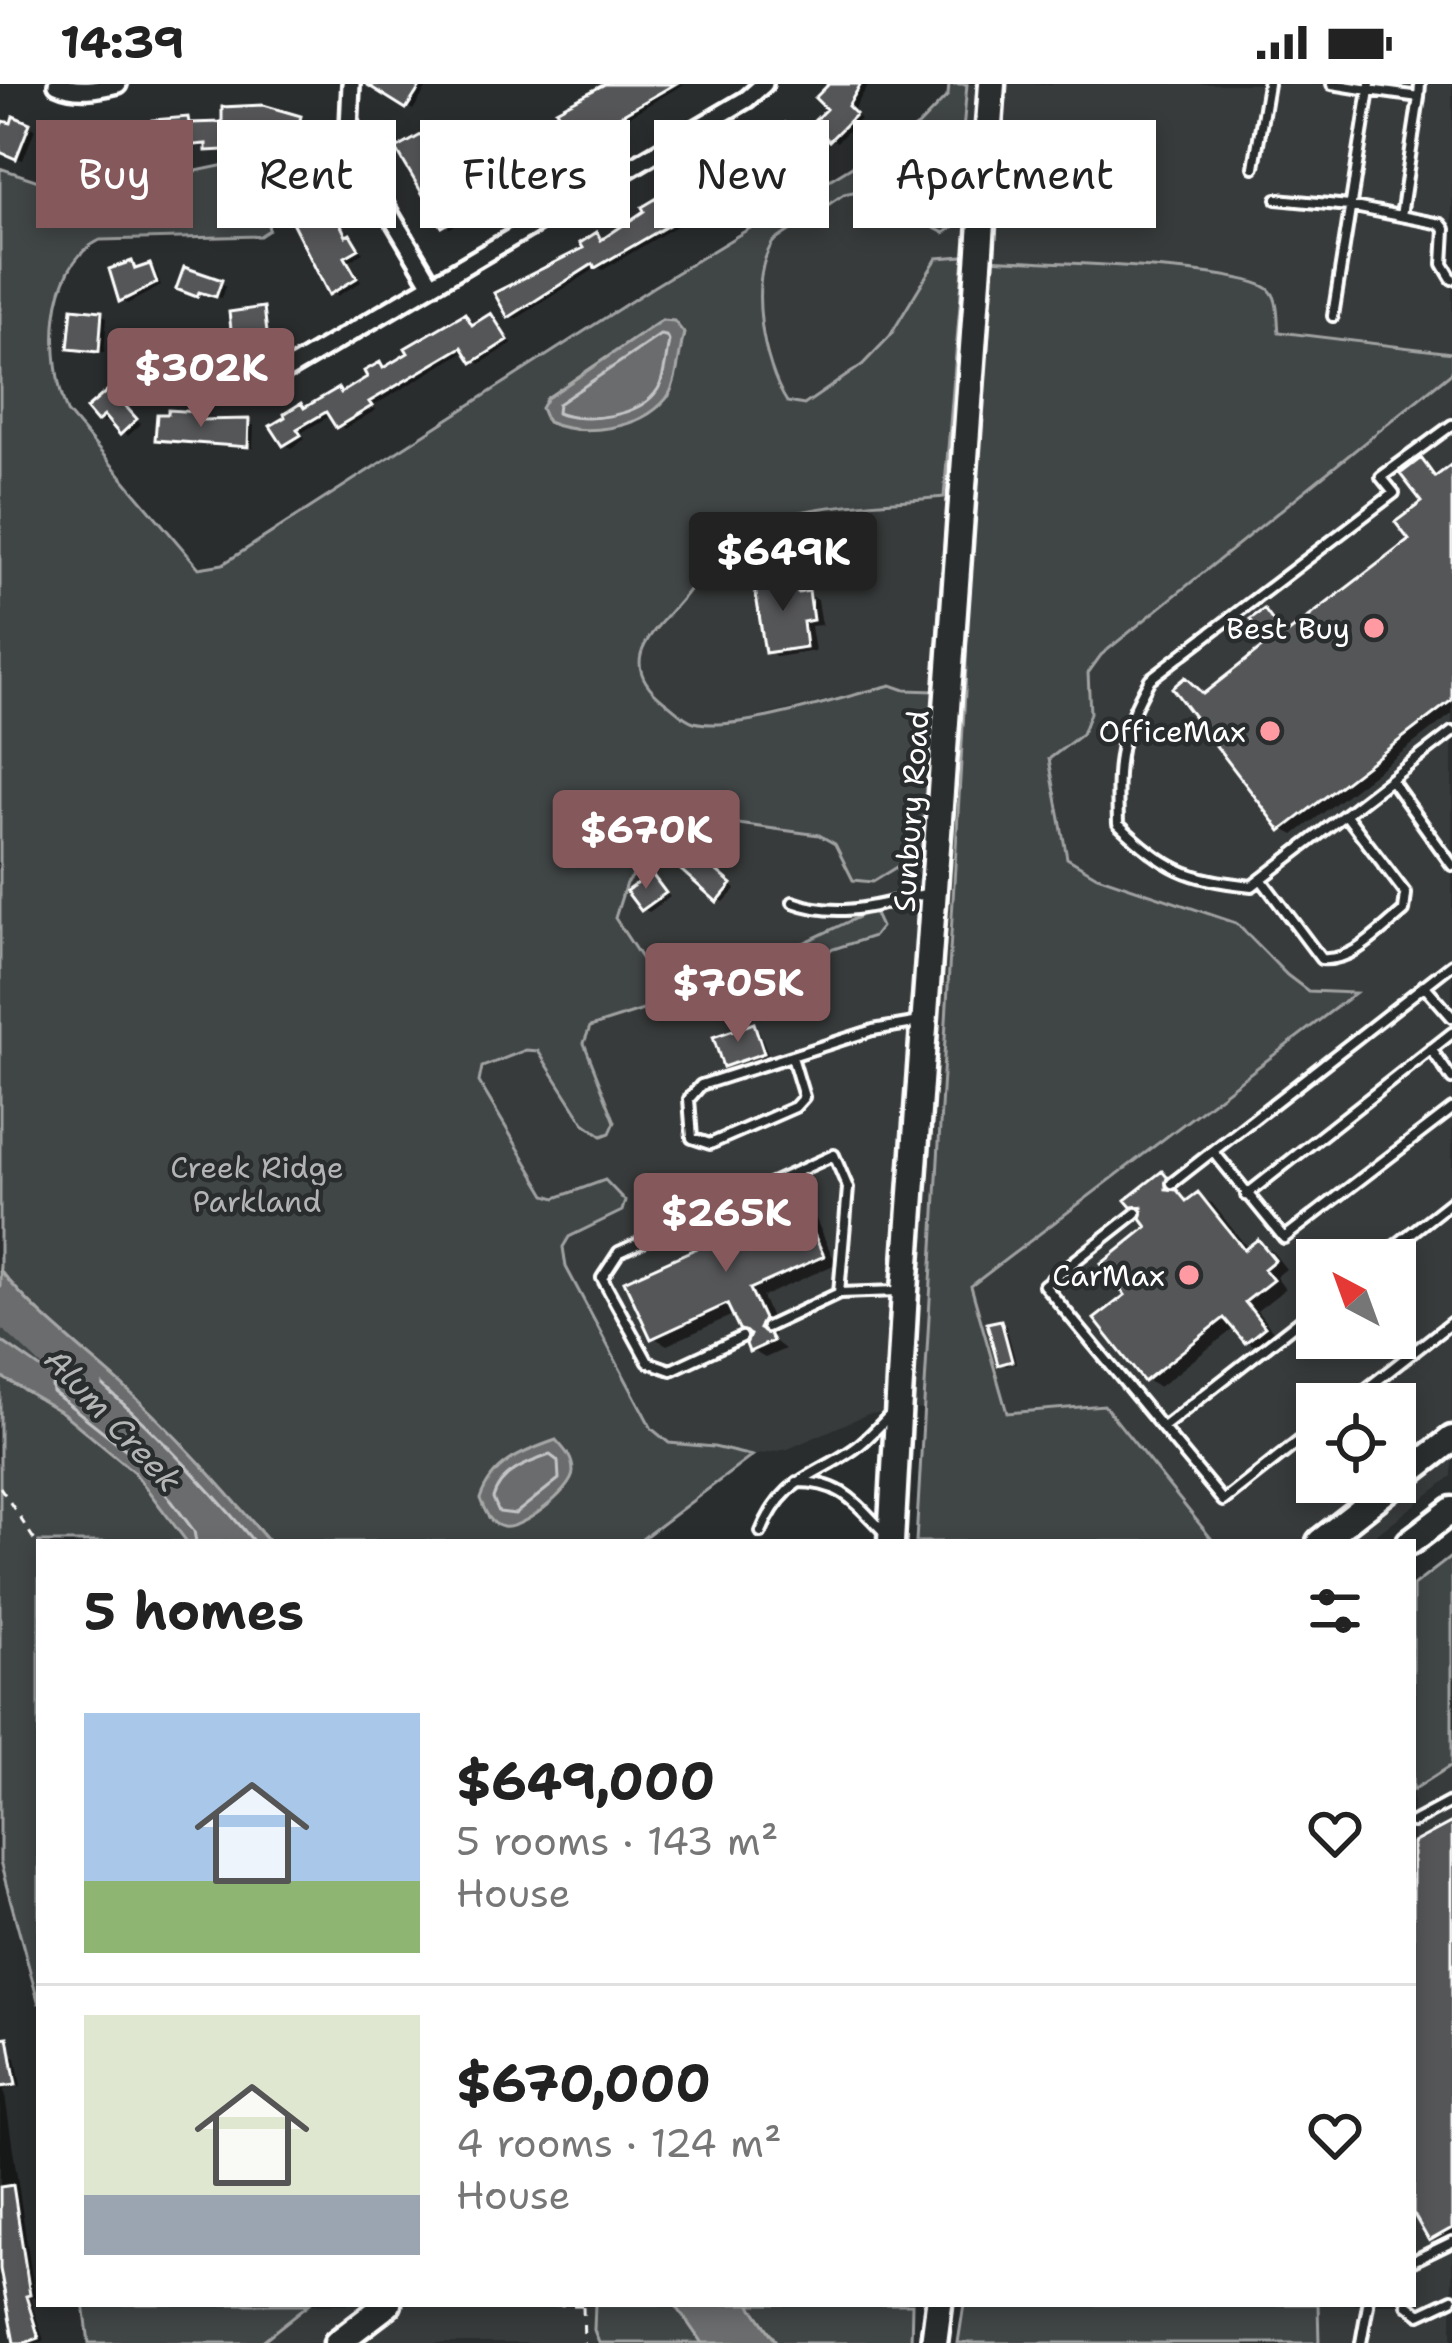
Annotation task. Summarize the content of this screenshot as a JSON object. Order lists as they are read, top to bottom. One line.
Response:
{"streets":{"main road":["Sunbury Road"]},"water":["Alum Creek"],"parks":["Creek Ridge Parkland"],"places":["Best Buy","OfficeMax","CarMax"],"north":"top left","page":{"status":"14:39","chip":["Buy","Rent","Filters","New","Apartment"],"price":["$302K","$649K","$670K","$705K","$265K"],"heading":"5 homes","list":[{"name":"$649,000","note":"5 rooms · 143 m² · House"},{"name":"$670,000","note":"4 rooms · 124 m² · House"}]}}
